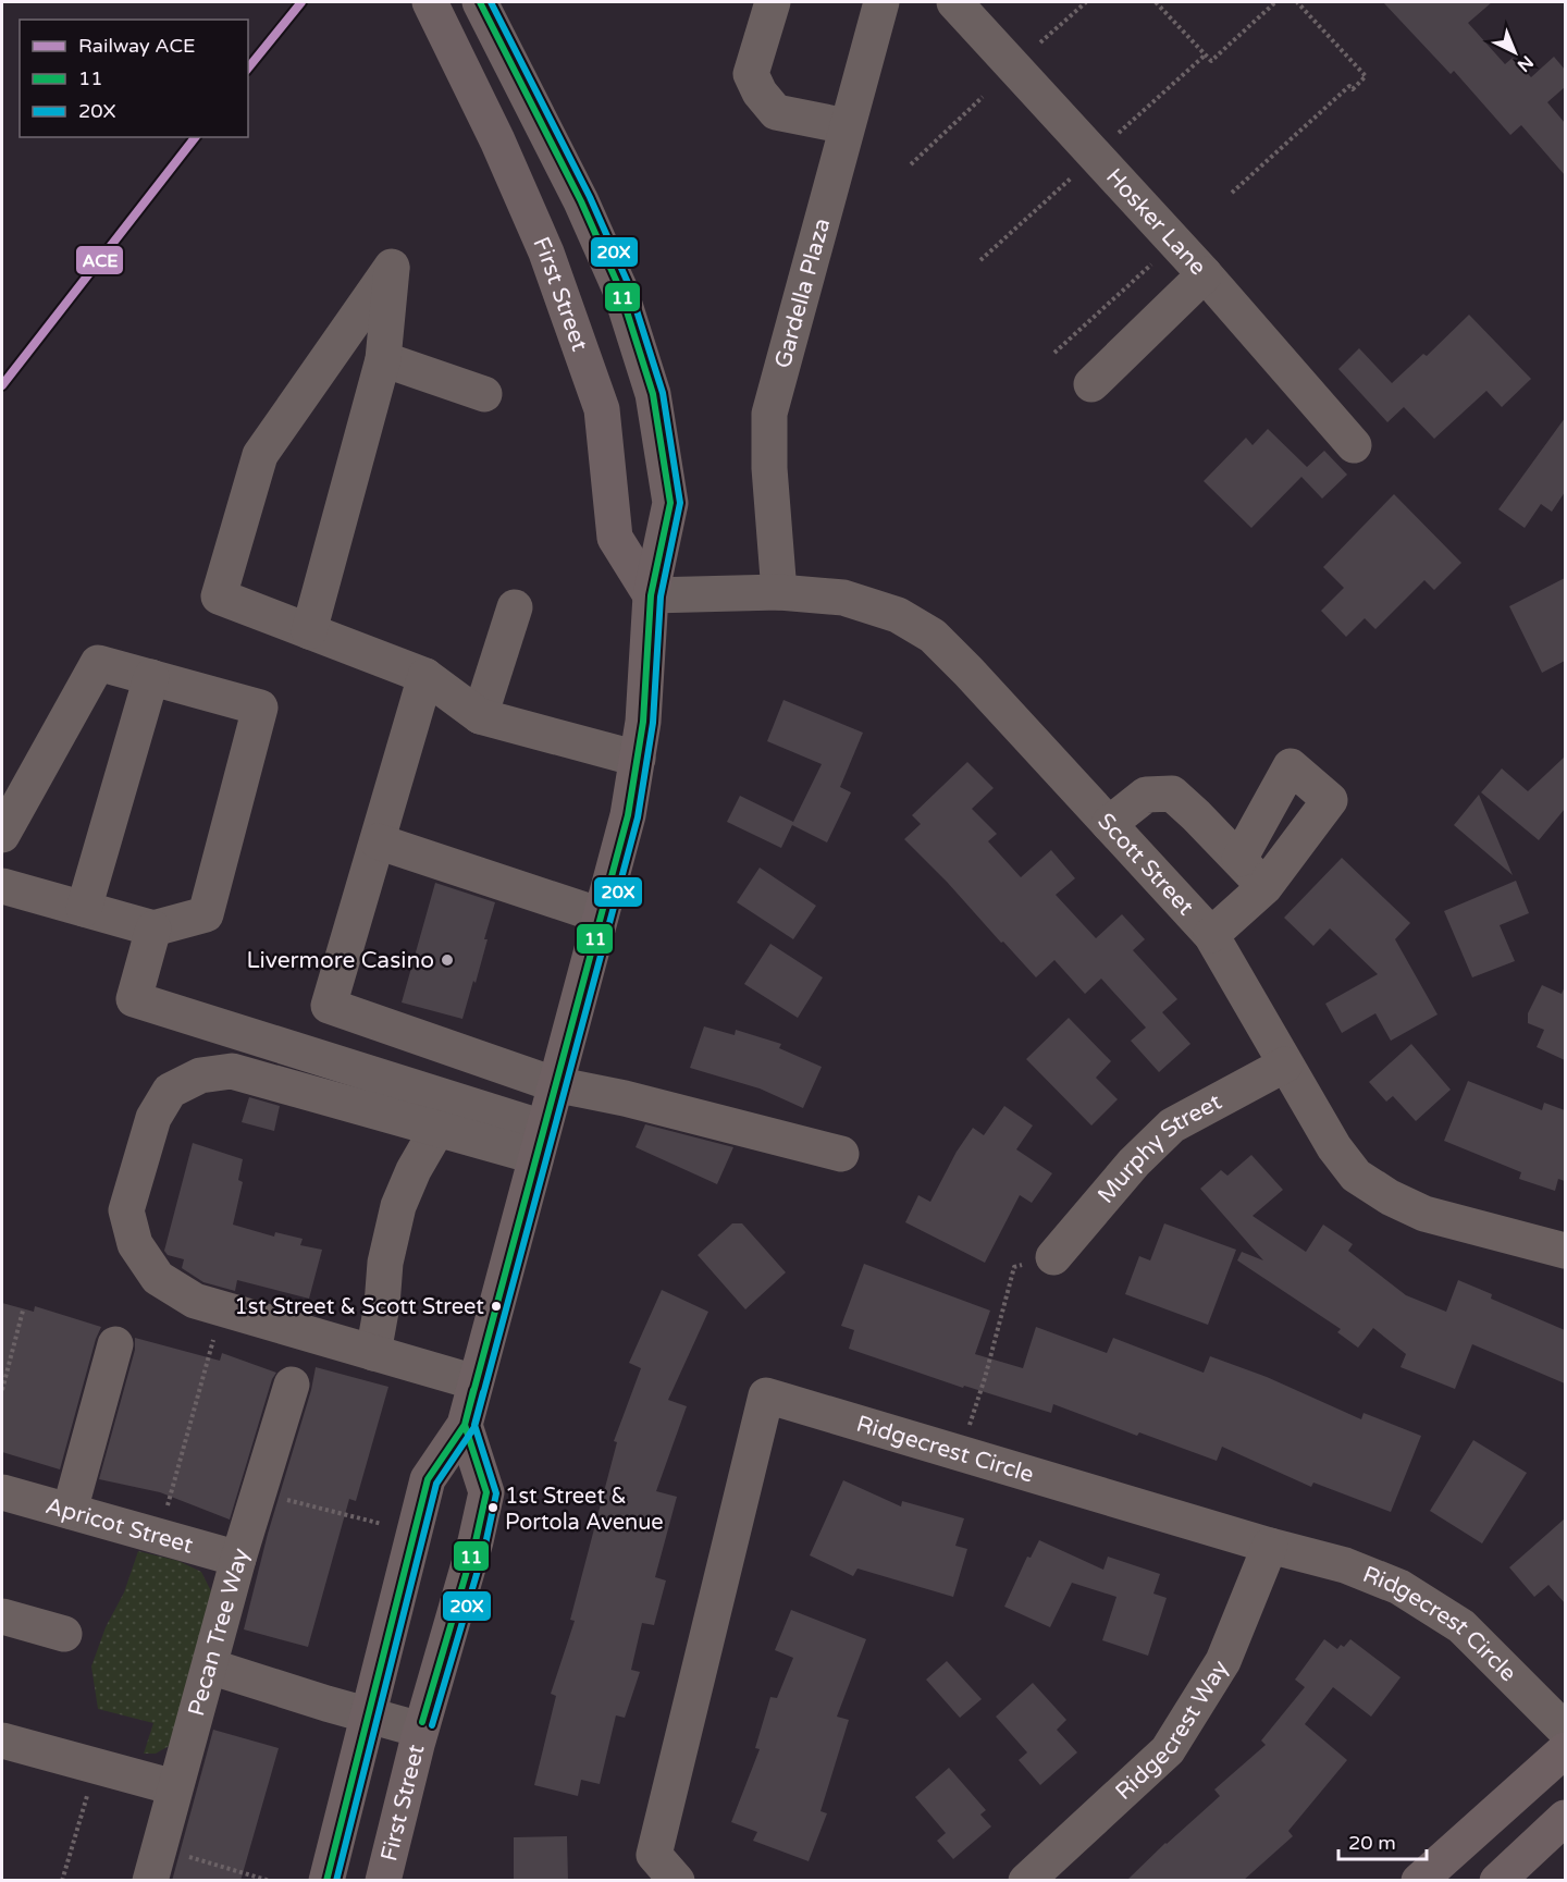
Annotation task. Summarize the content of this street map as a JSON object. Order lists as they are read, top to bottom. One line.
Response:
{"streets":{"main road":["First Street"],"street":["Hosker Lane","Gardella Plaza","Scott Street","Murphy Street","Ridgecrest Circle","Apricot Street","Pecan Tree Way","Ridgecrest Way"]},"crossings":[["First Street","Scott Street"],["Gardella Plaza","Scott Street"],["Scott Street","Murphy Street"],["Ridgecrest Circle","Ridgecrest Way"],["Apricot Street","Pecan Tree Way"]],"places":["Livermore Casino","1st Street & Scott Street","1st Street & Portola Avenue"],"lines":["rail line ACE","transit line 11","transit line 20X"],"legend":["Railway ACE","11","20X"],"scale_bar":"20 m","north":"bottom right"}
